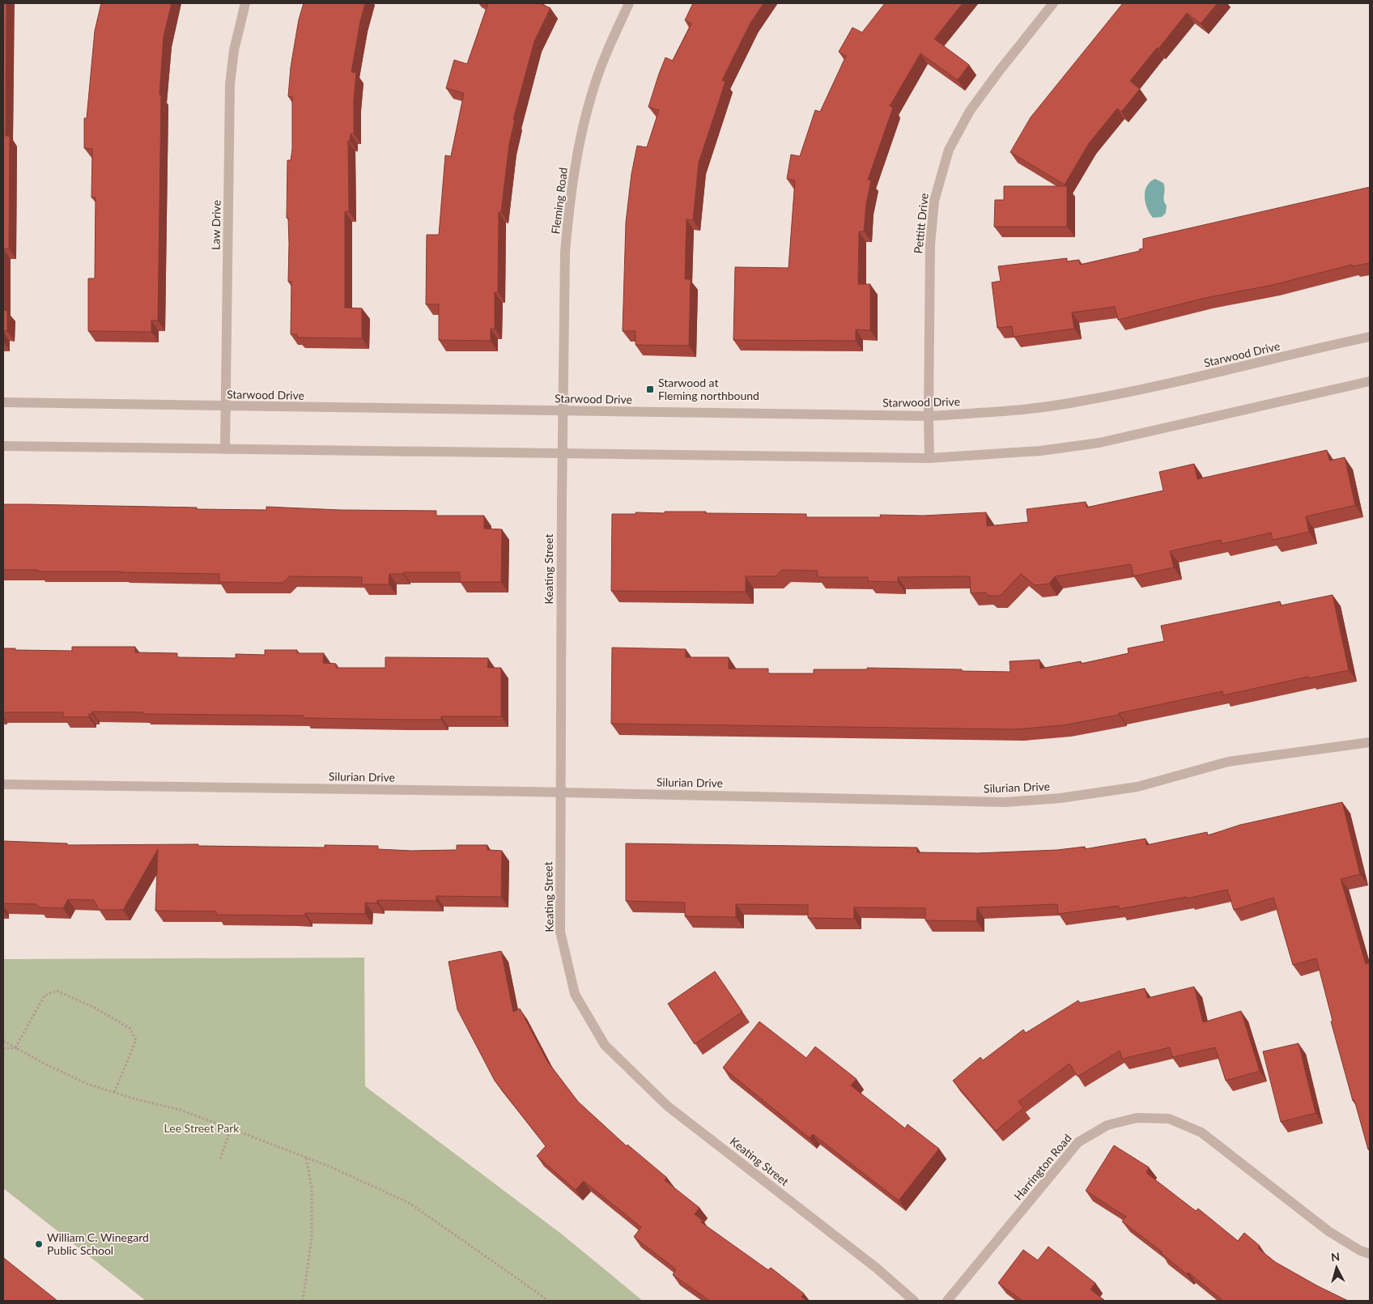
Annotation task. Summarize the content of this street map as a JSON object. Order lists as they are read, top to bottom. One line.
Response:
{"streets":{"street":["Fleming Road","Pettitt Drive","Law Drive","Starwood Drive","Keating Street","Silurian Drive","Harrington Road"]},"crossings":[["Fleming Road","Starwood Drive"],["Fleming Road","Keating Street"],["Pettitt Drive","Starwood Drive"],["Law Drive","Starwood Drive"],["Starwood Drive","Keating Street"],["Keating Street","Silurian Drive"]],"parks":["Lee Street Park"],"places":{"transit":["Starwood at Fleming northbound"],"other":["William C. Winegard Public School"]},"north":"top"}
